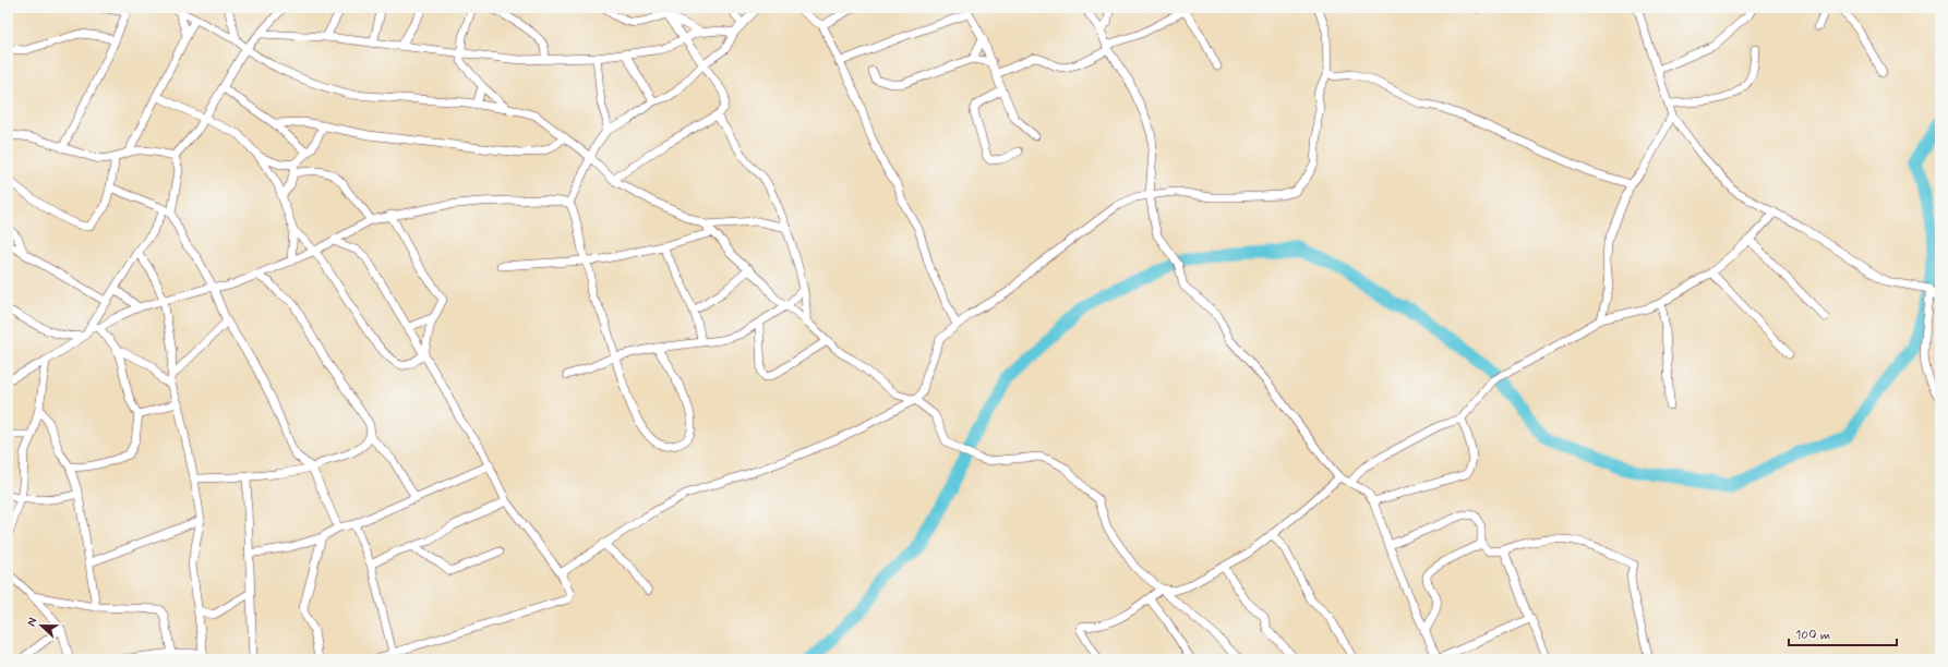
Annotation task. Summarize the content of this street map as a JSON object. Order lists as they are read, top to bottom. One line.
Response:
{"scale_bar":"100 m","north":"left"}
